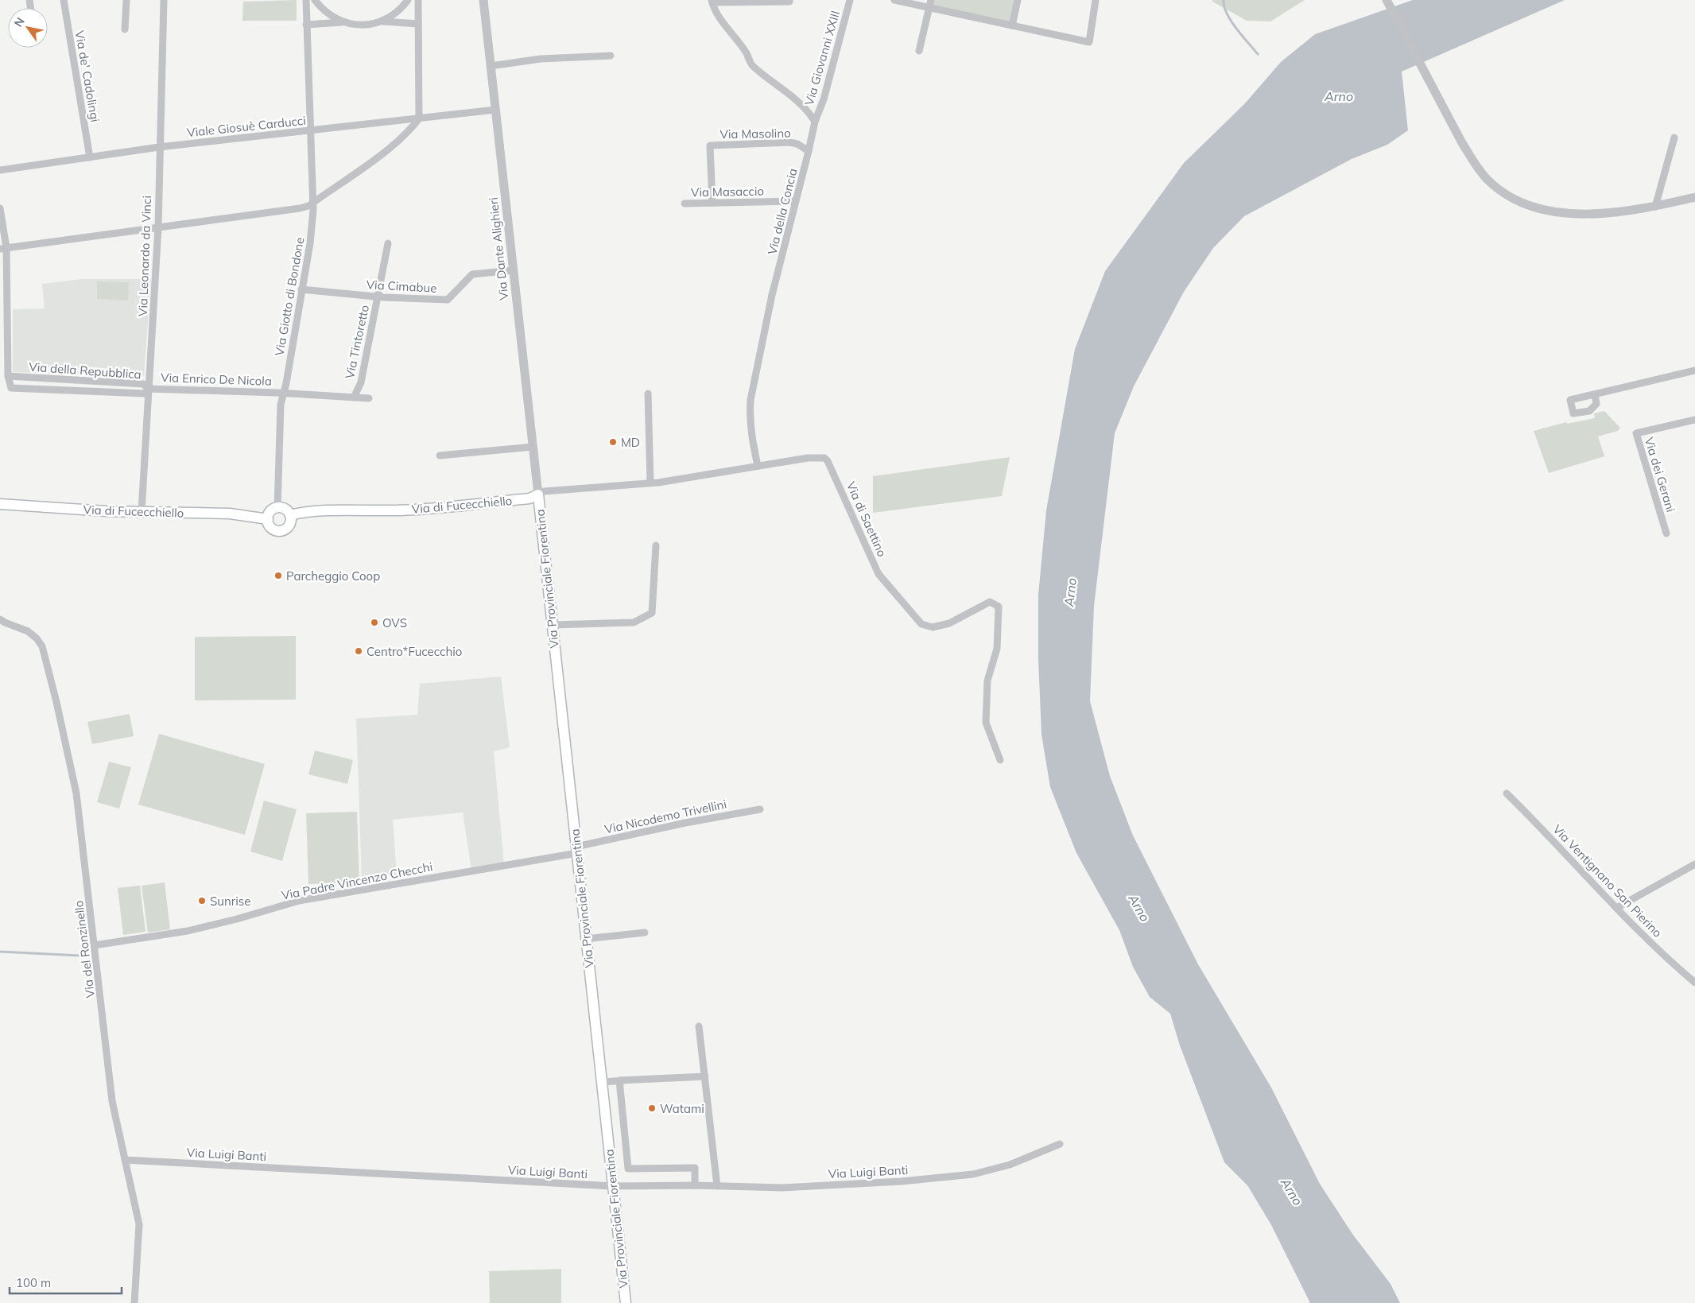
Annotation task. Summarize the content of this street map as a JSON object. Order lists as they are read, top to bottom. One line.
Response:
{"streets":{"main road":["Via di Fucecchiello","Via Provinciale Fiorentina"],"street":["Via Giovanni XXIII","Via de' Cadolingi","Viale Giosuè Carducci","Via Masolino","Via Masaccio","Via della Concia","Via Dante Alighieri","Via Leonardo da Vinci","Via Cimabue","Via Giotto di Bondone","Via Tintoretto","Via della Repubblica","Via Enrico De Nicola","Via dei Gerani","Via di Saettino","Via Nicodemo Trivellini","Via Padre Vincenzo Checchi","Via Ventignano San Pierino","Via del Ronzinello","Via Luigi Banti"]},"crossings":[["Via Giovanni XXIII","Via della Concia"],["Via de' Cadolingi","Viale Giosuè Carducci"],["Viale Giosuè Carducci","Via Dante Alighieri"],["Viale Giosuè Carducci","Via Leonardo da Vinci"],["Viale Giosuè Carducci","Via Giotto di Bondone"],["Via Masolino","Via Masaccio"],["Via Masolino","Via della Concia"],["Via Masaccio","Via della Concia"],["Via della Concia","Via di Saettino"],["Via Dante Alighieri","Via Cimabue"],["Via Dante Alighieri","Via di Fucecchiello"],["Via Dante Alighieri","Via di Saettino"],["Via Dante Alighieri","Via Provinciale Fiorentina"],["Via Leonardo da Vinci","Via della Repubblica"],["Via Leonardo da Vinci","Via Enrico De Nicola"],["Via Leonardo da Vinci","Via di Fucecchiello"],["Via Cimabue","Via Giotto di Bondone"],["Via Cimabue","Via Tintoretto"],["Via Giotto di Bondone","Via Enrico De Nicola"],["Via Giotto di Bondone","Via di Fucecchiello"],["Via della Repubblica","Via Enrico De Nicola"],["Via di Fucecchiello","Via di Saettino"],["Via di Fucecchiello","Via Provinciale Fiorentina"],["Via di Saettino","Via Provinciale Fiorentina"],["Via Provinciale Fiorentina","Via Nicodemo Trivellini"],["Via Provinciale Fiorentina","Via Padre Vincenzo Checchi"],["Via Provinciale Fiorentina","Via Luigi Banti"],["Via Nicodemo Trivellini","Via Padre Vincenzo Checchi"],["Via Padre Vincenzo Checchi","Via del Ronzinello"],["Via del Ronzinello","Via Luigi Banti"]],"water":["Arno"],"places":["MD","Parcheggio Coop","OVS","Centro*Fucecchio","Sunrise","Watami"],"scale_bar":"100 m","north":"top left"}
